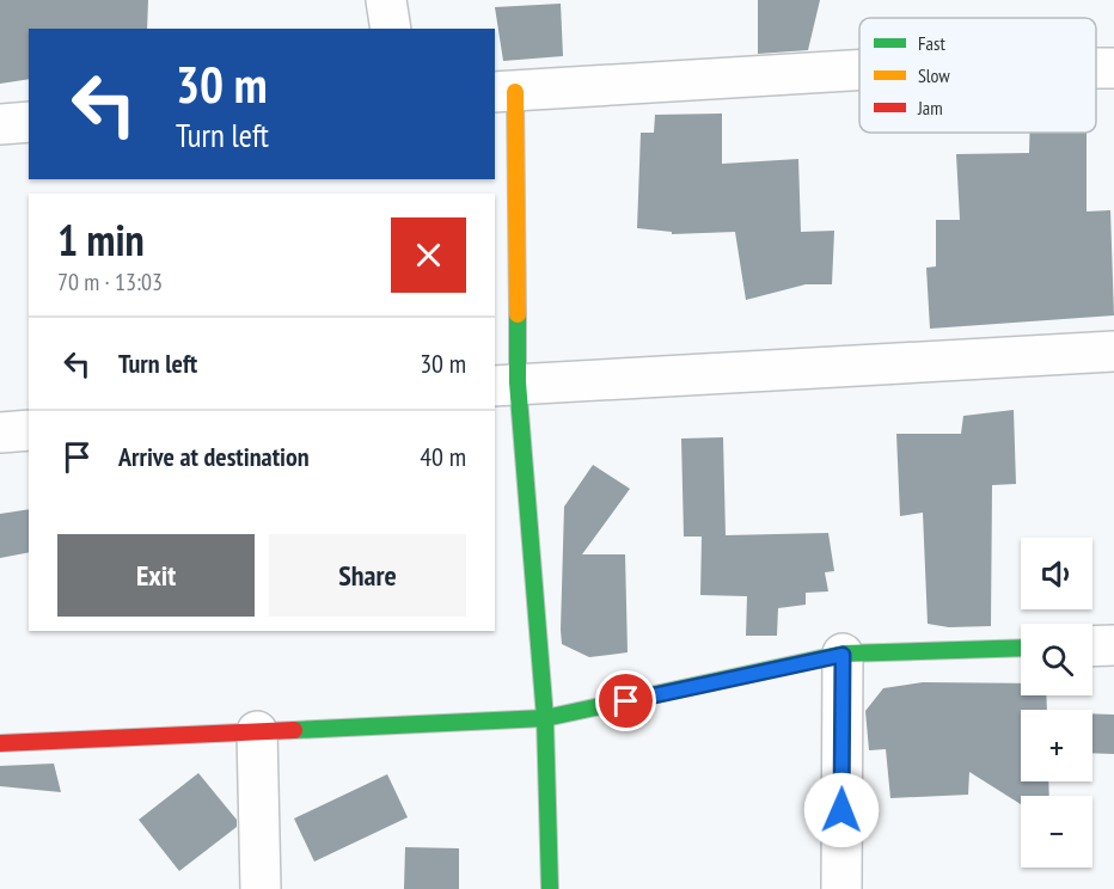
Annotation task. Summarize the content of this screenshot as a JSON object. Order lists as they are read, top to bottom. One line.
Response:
{"legend":["Fast","Slow","Jam"],"page":{"turn":["30 m","Turn left"],"heading":["1 min","70 m · 13:03"],"list":[{"name":"Turn left","value":"30 m"},{"name":"Arrive at destination","value":"40 m"}],"buttons":["Exit","Share"],"map_buttons":["+","−"]}}
